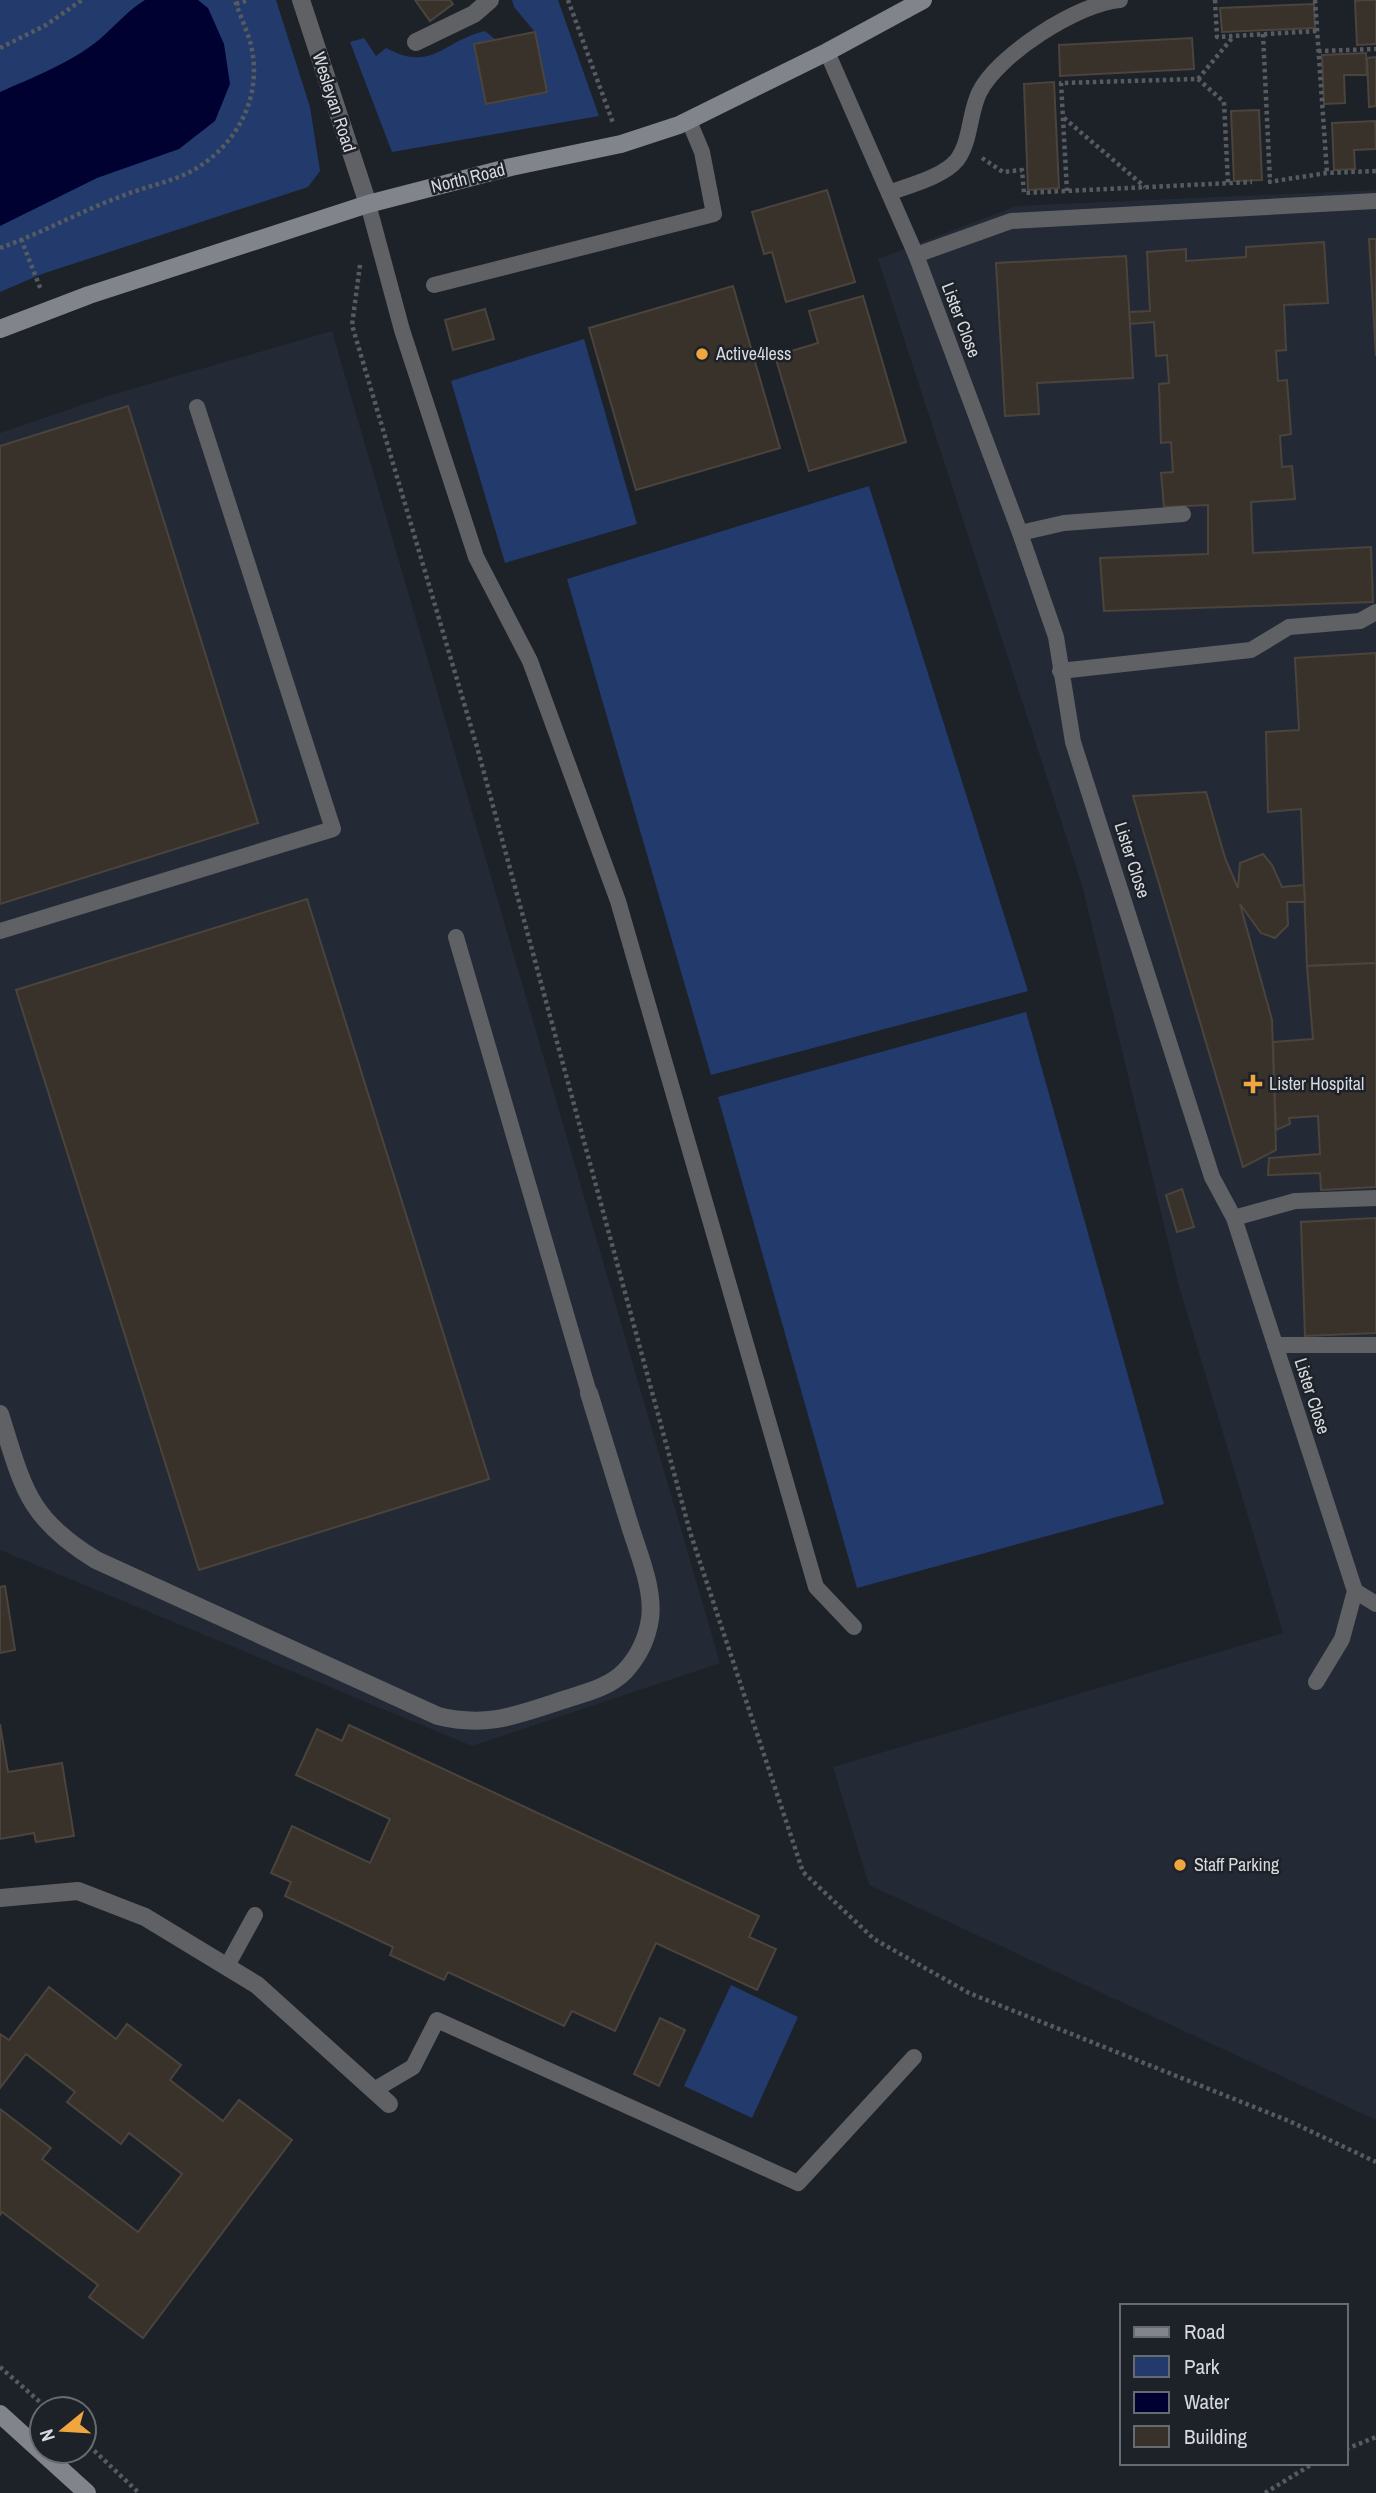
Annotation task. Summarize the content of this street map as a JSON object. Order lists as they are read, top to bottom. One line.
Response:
{"streets":{"main road":["North Road"],"street":["Wesleyan Road"],"lane":["Lister Close"]},"crossings":[["Wesleyan Road","North Road"],["North Road","Lister Close"]],"places":{"other":["Active4less","Staff Parking"],"health":["Lister Hospital"]},"legend":["Road","Park","Water","Building"],"north":"left"}
